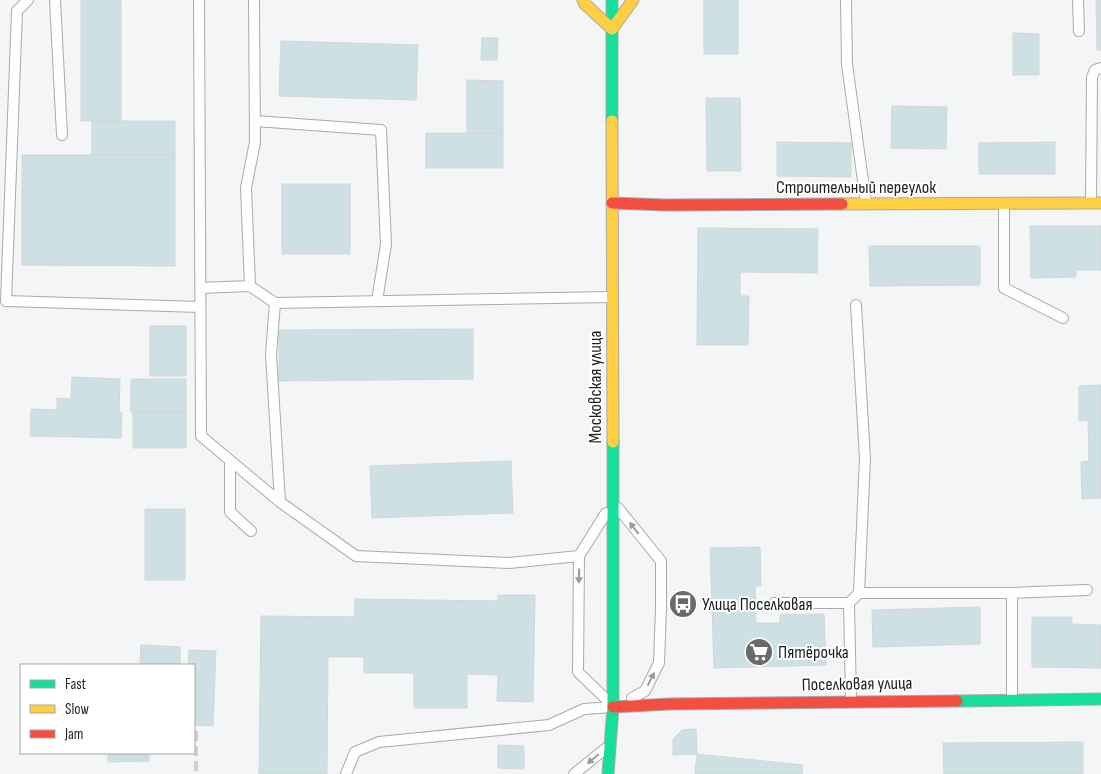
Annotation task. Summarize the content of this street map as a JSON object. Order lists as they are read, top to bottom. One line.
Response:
{"streets":{"street":["Строительный переулок","Московская улица","Поселковая улица"]},"crossings":[["Строительный переулок","Московская улица"],["Московская улица","Поселковая улица"]],"places":{"bus stop":["Улица Поселковая"],"supermarket":["Пятёрочка"]},"legend":["Fast","Slow","Jam"]}
